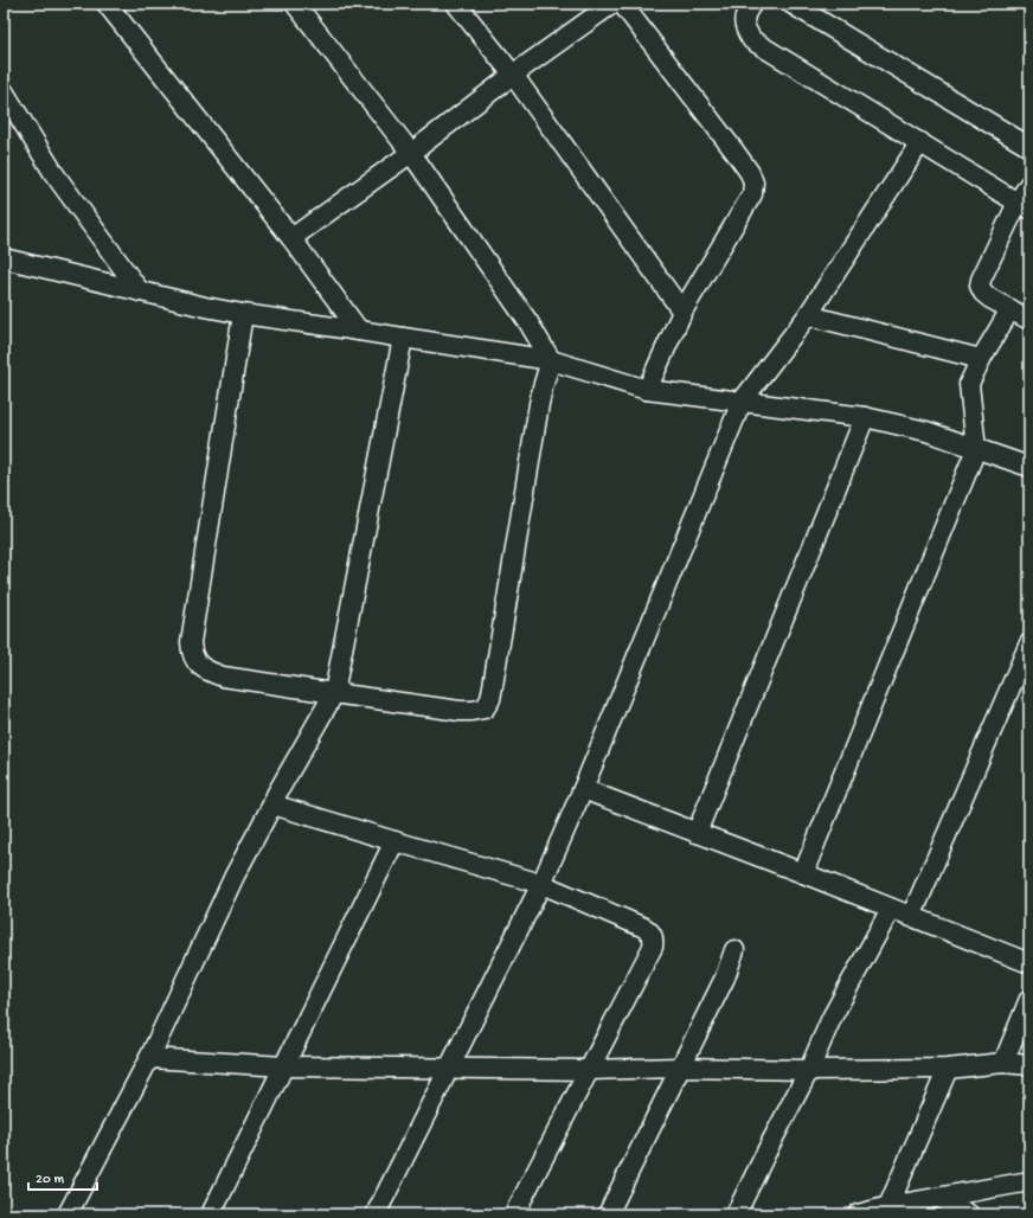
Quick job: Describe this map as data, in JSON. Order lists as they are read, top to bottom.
{
  "scale_bar": "20 m"
}
